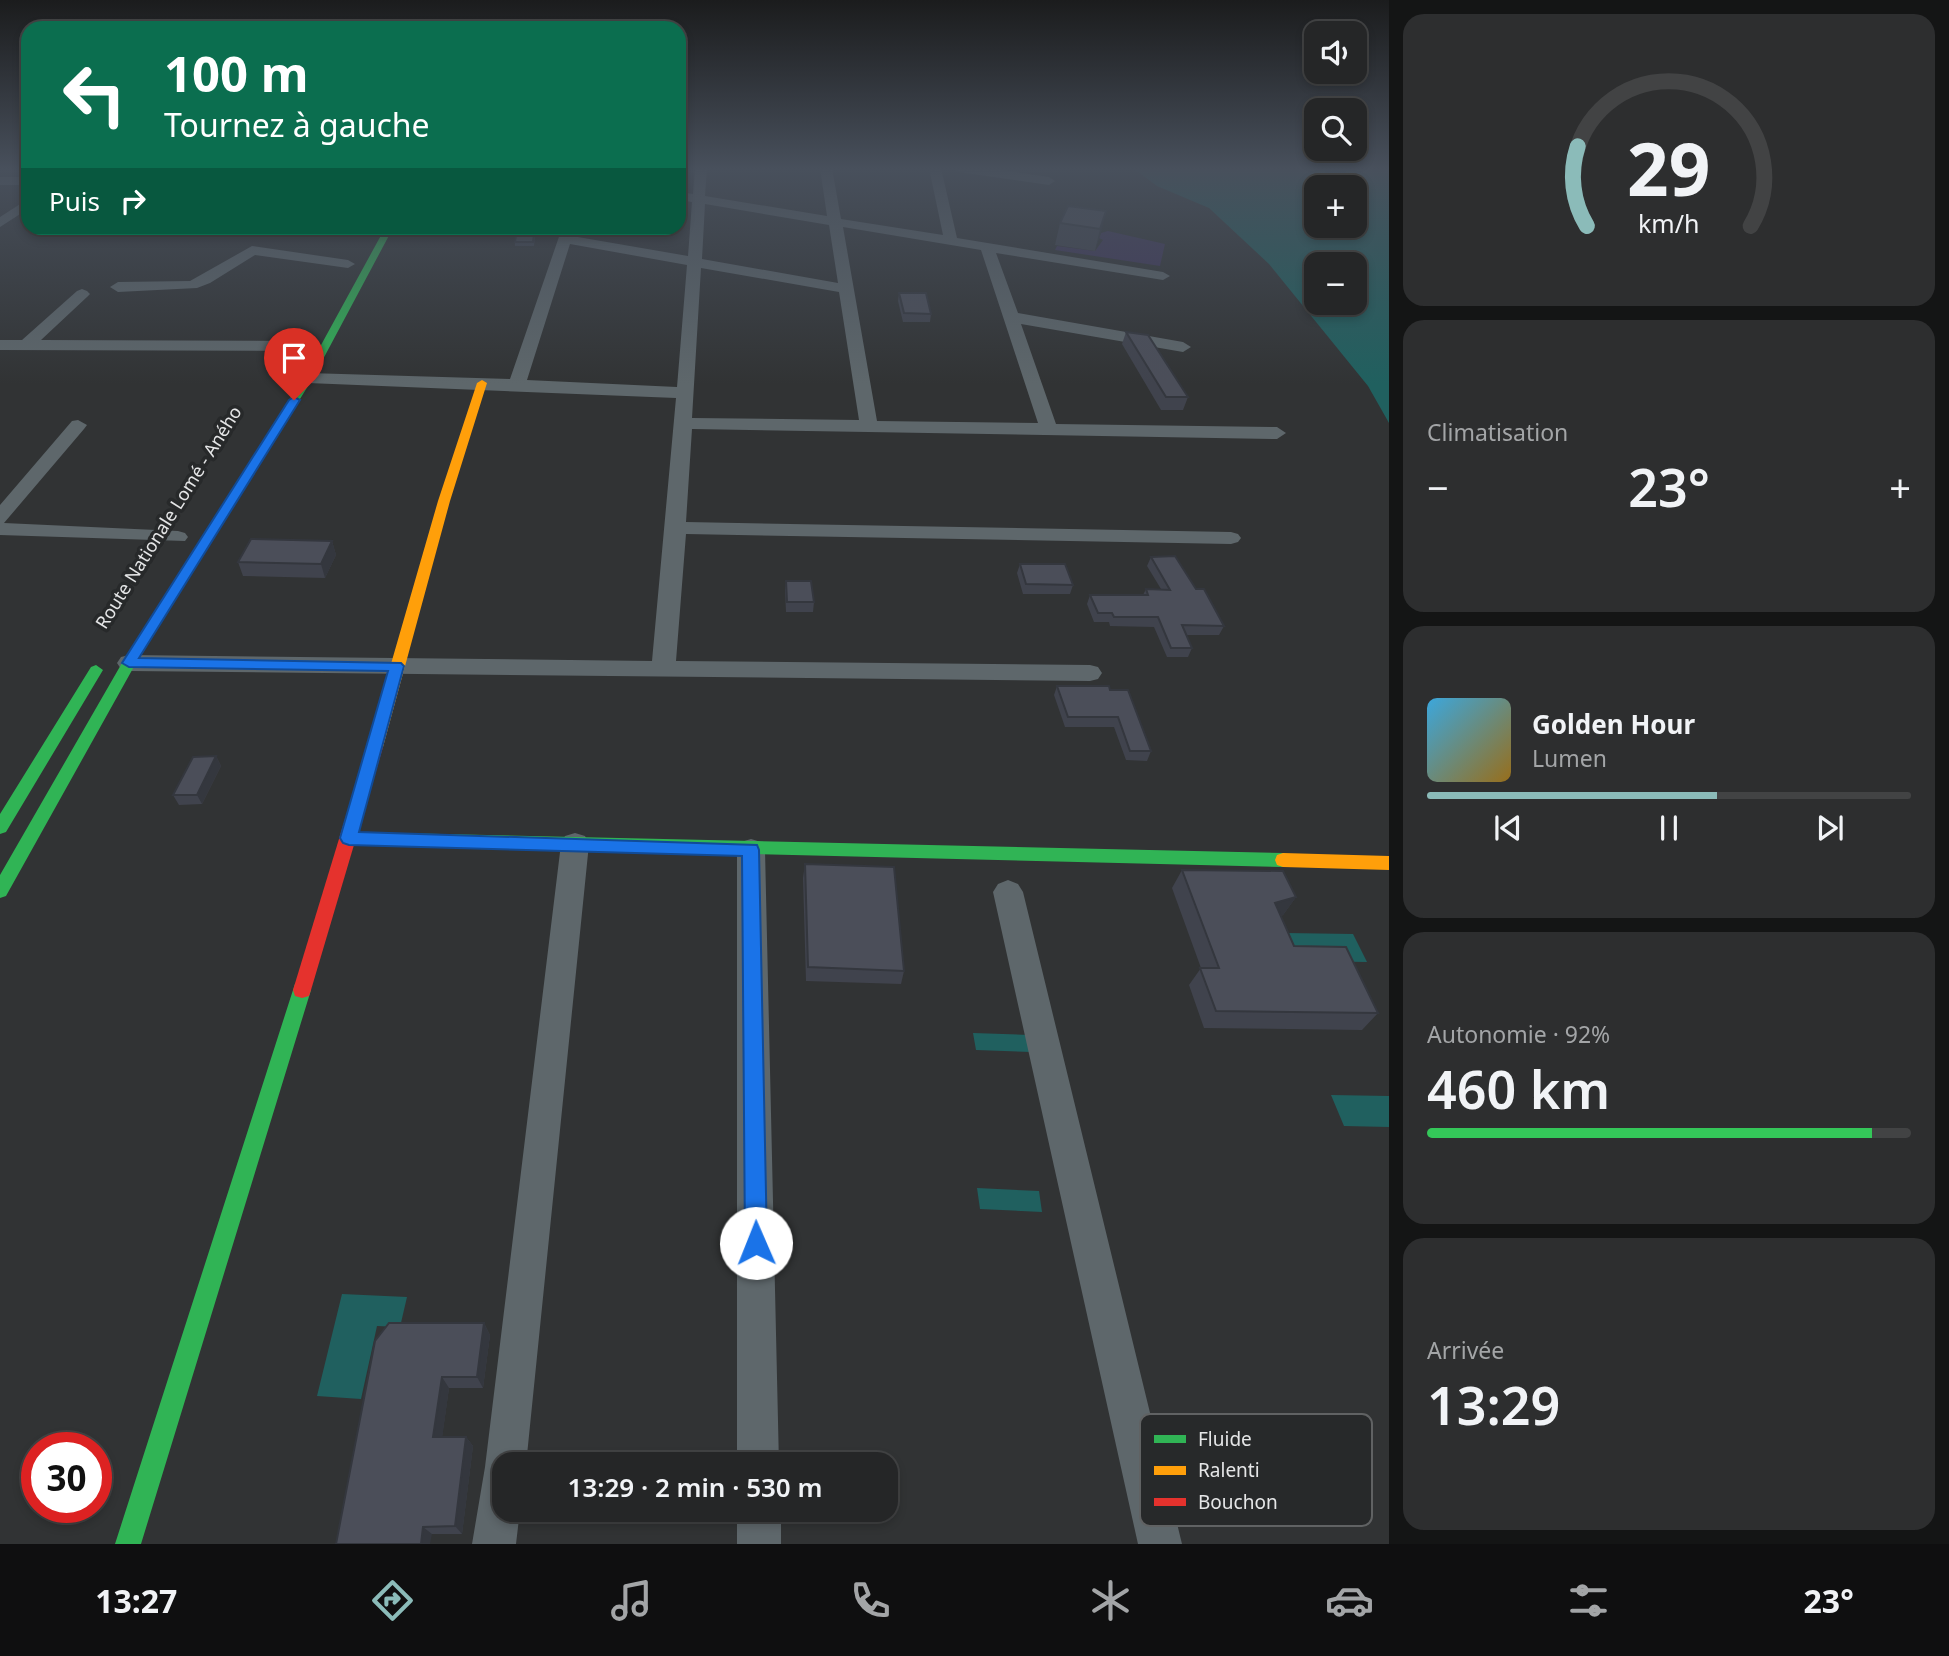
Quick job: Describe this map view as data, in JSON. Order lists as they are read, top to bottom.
{
  "streets": {
    "main road": ["Route Nationale Lomé - Aného"]
  },
  "legend": ["Fluide", "Ralenti", "Bouchon"],
  "page": {
    "map_buttons": ["+", "−"],
    "turn": ["100 m", "Tournez à gauche"],
    "then": "Puis",
    "tile": [
      "Climatisation",
      ["Autonomie · 92%", "460 km"],
      ["Arrivée", "13:29"]
    ],
    "heat": ["−", "23°", "+"],
    "song": ["Golden Hour", "Lumen"],
    "limit": "30",
    "trip": "13:29 · 2 min · 530 m",
    "tabs": ["13:27", "23°"],
    "gauge": ["29", "km/h"]
  }
}
